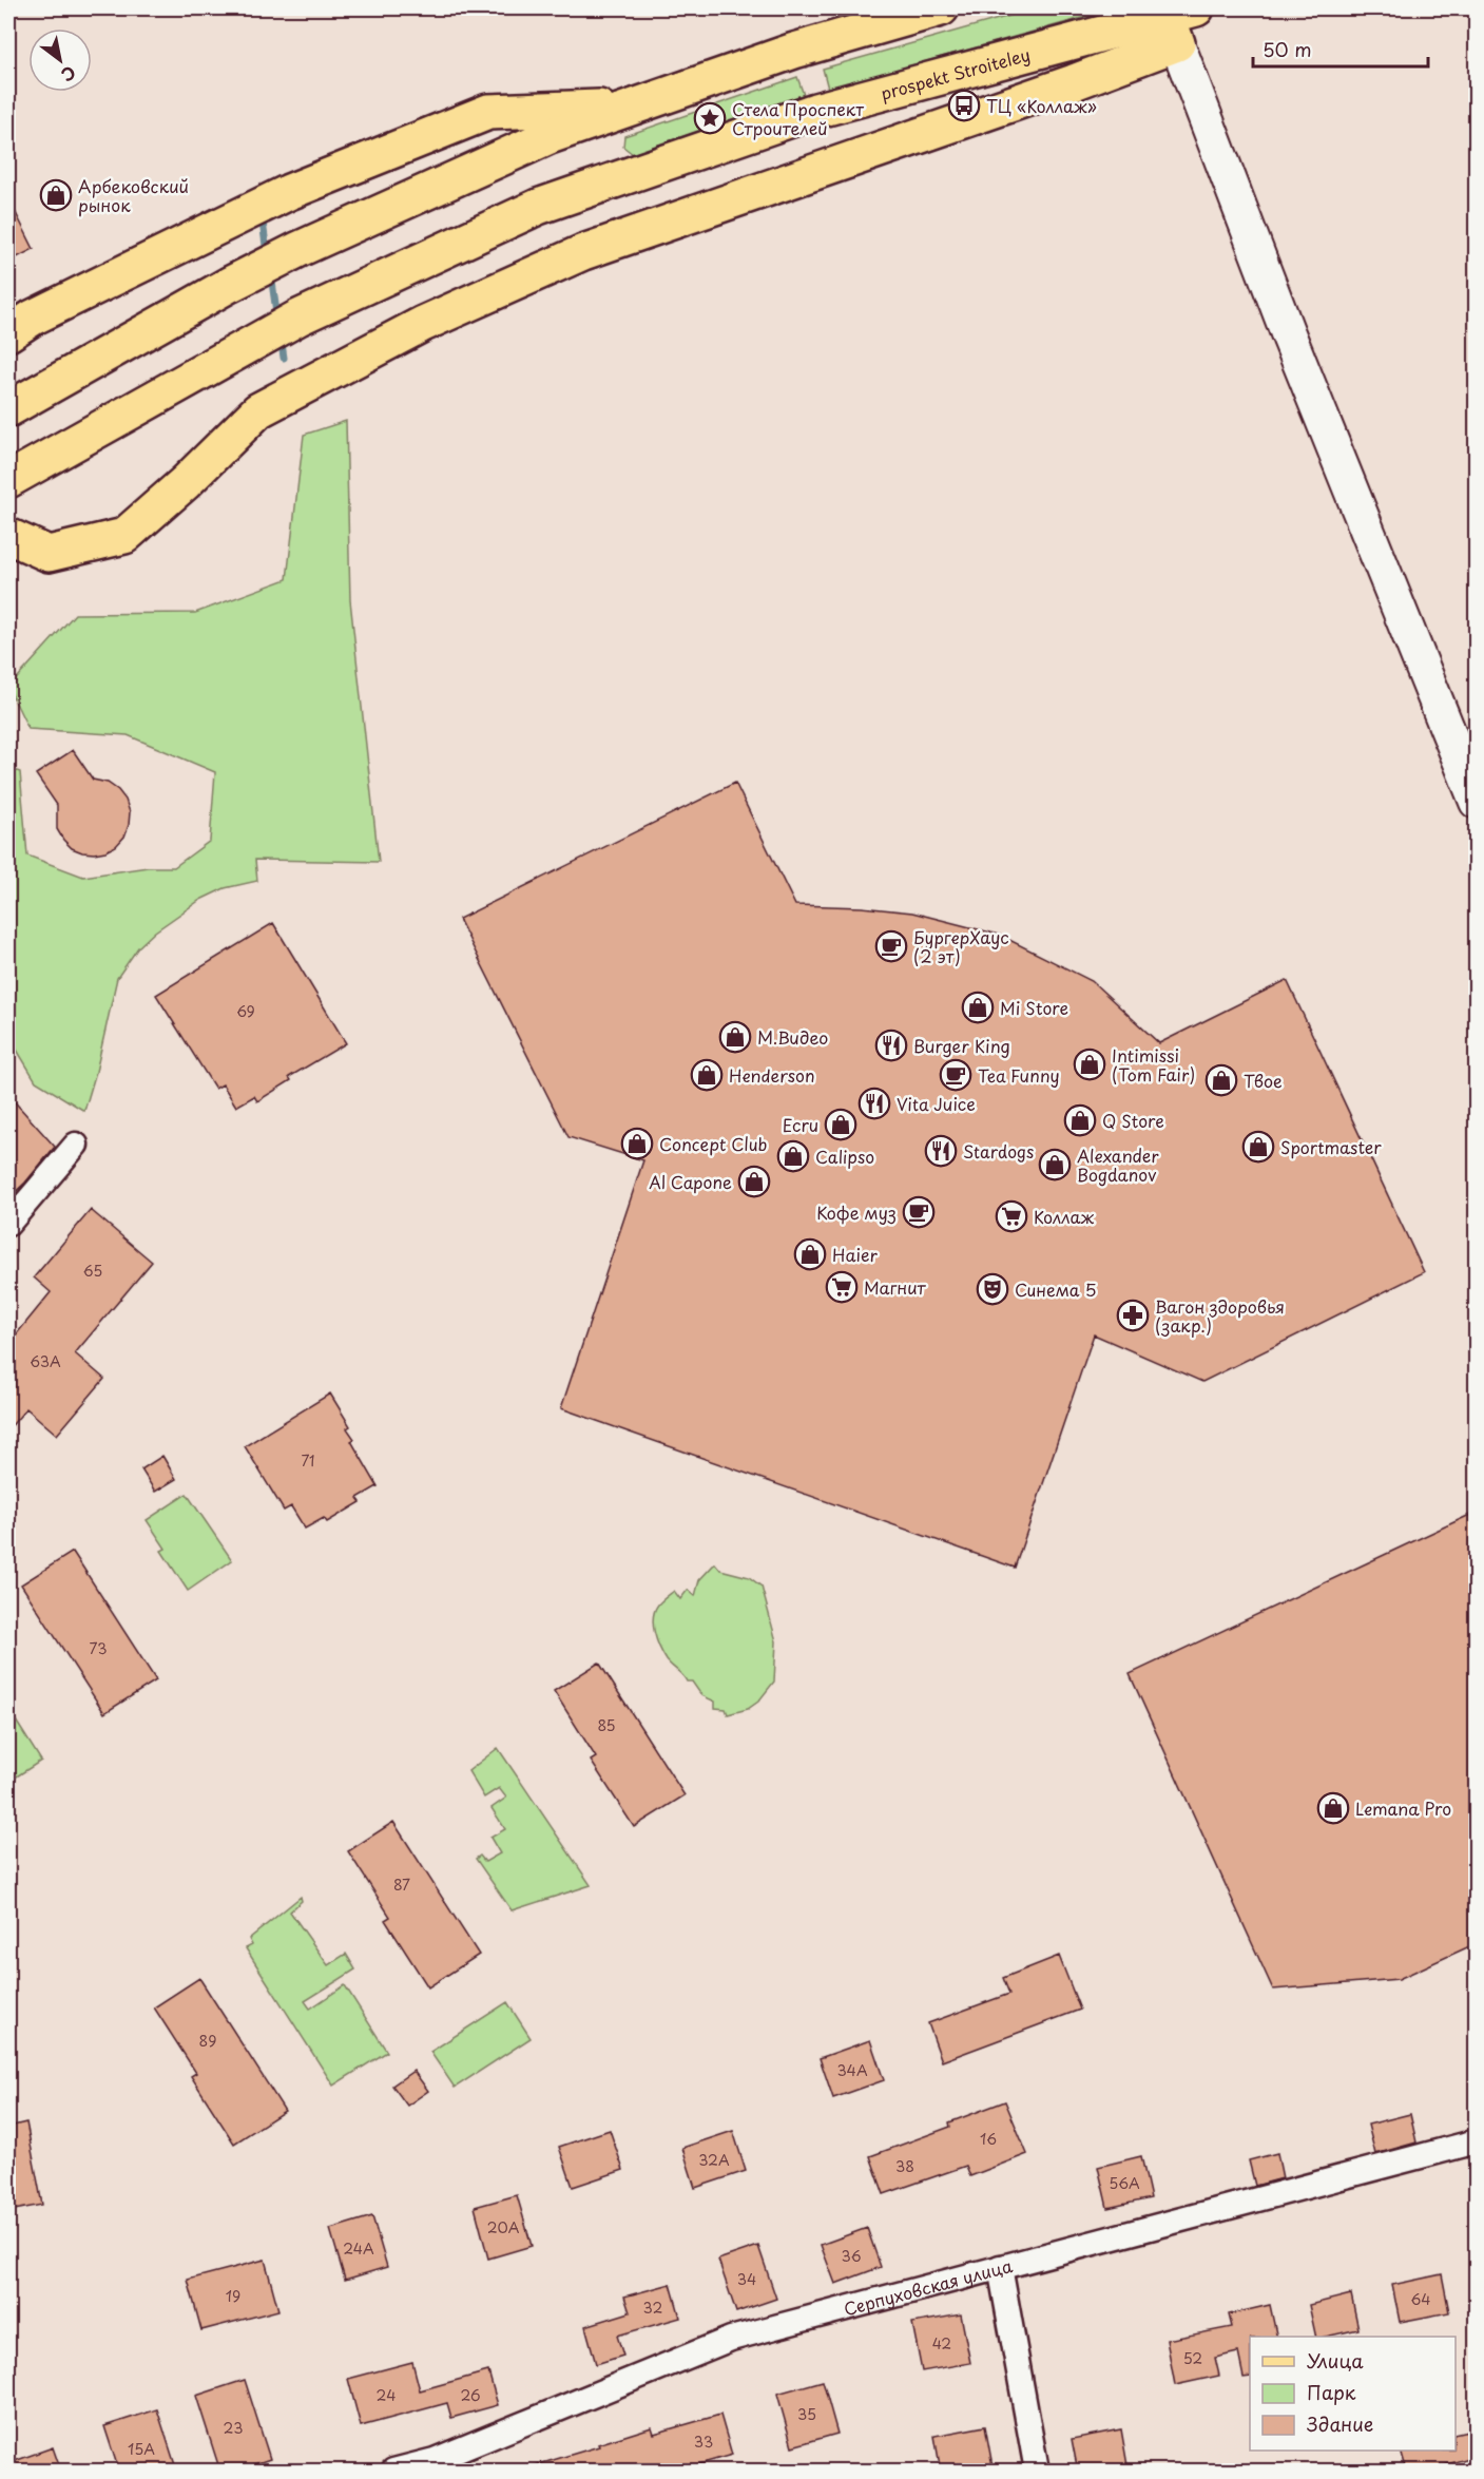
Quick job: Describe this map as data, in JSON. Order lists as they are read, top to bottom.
{
  "streets": {
    "main road": ["prospekt Stroiteley"],
    "street": ["Серпуховская улица"]
  },
  "places": {
    "bus stop": ["ТЦ «Коллаж»"],
    "place": ["Стела Проспект Строителей"],
    "shop": [
      "Арбековский рынок",
      "Mi Store",
      "М.Видео",
      "Intimissi (Tom Fair)",
      "Henderson",
      "Твое",
      "Q Store",
      "Ecru",
      "Concept Club",
      "Sportmaster",
      "Calipso",
      "Alexander Bogdanov",
      "Al Capone",
      "Haier",
      "Lemana Pro"
    ],
    "cafe": ["БургерХаус (2 эт)", "Tea Funny", "Кофе муз"],
    "restaurant": ["Burger King", "Vita Juice", "Stardogs"],
    "supermarket": ["Коллаж", "Магнит"],
    "theatre": ["Синема 5"],
    "pharmacy": ["Вагон здоровья (закр.)"]
  },
  "house_numbers": [
    "69",
    "65",
    "63А",
    "71",
    "73",
    "85",
    "87",
    "89",
    "34А",
    "16",
    "32А",
    "38",
    "56А",
    "20А",
    "24А",
    "36",
    "34",
    "19",
    "64",
    "32",
    "42",
    "52",
    "24",
    "26",
    "35",
    "23",
    "33",
    "15А"
  ],
  "legend": ["Улица", "Парк", "Здание"],
  "scale_bar": "50 m",
  "north": "bottom right"
}
